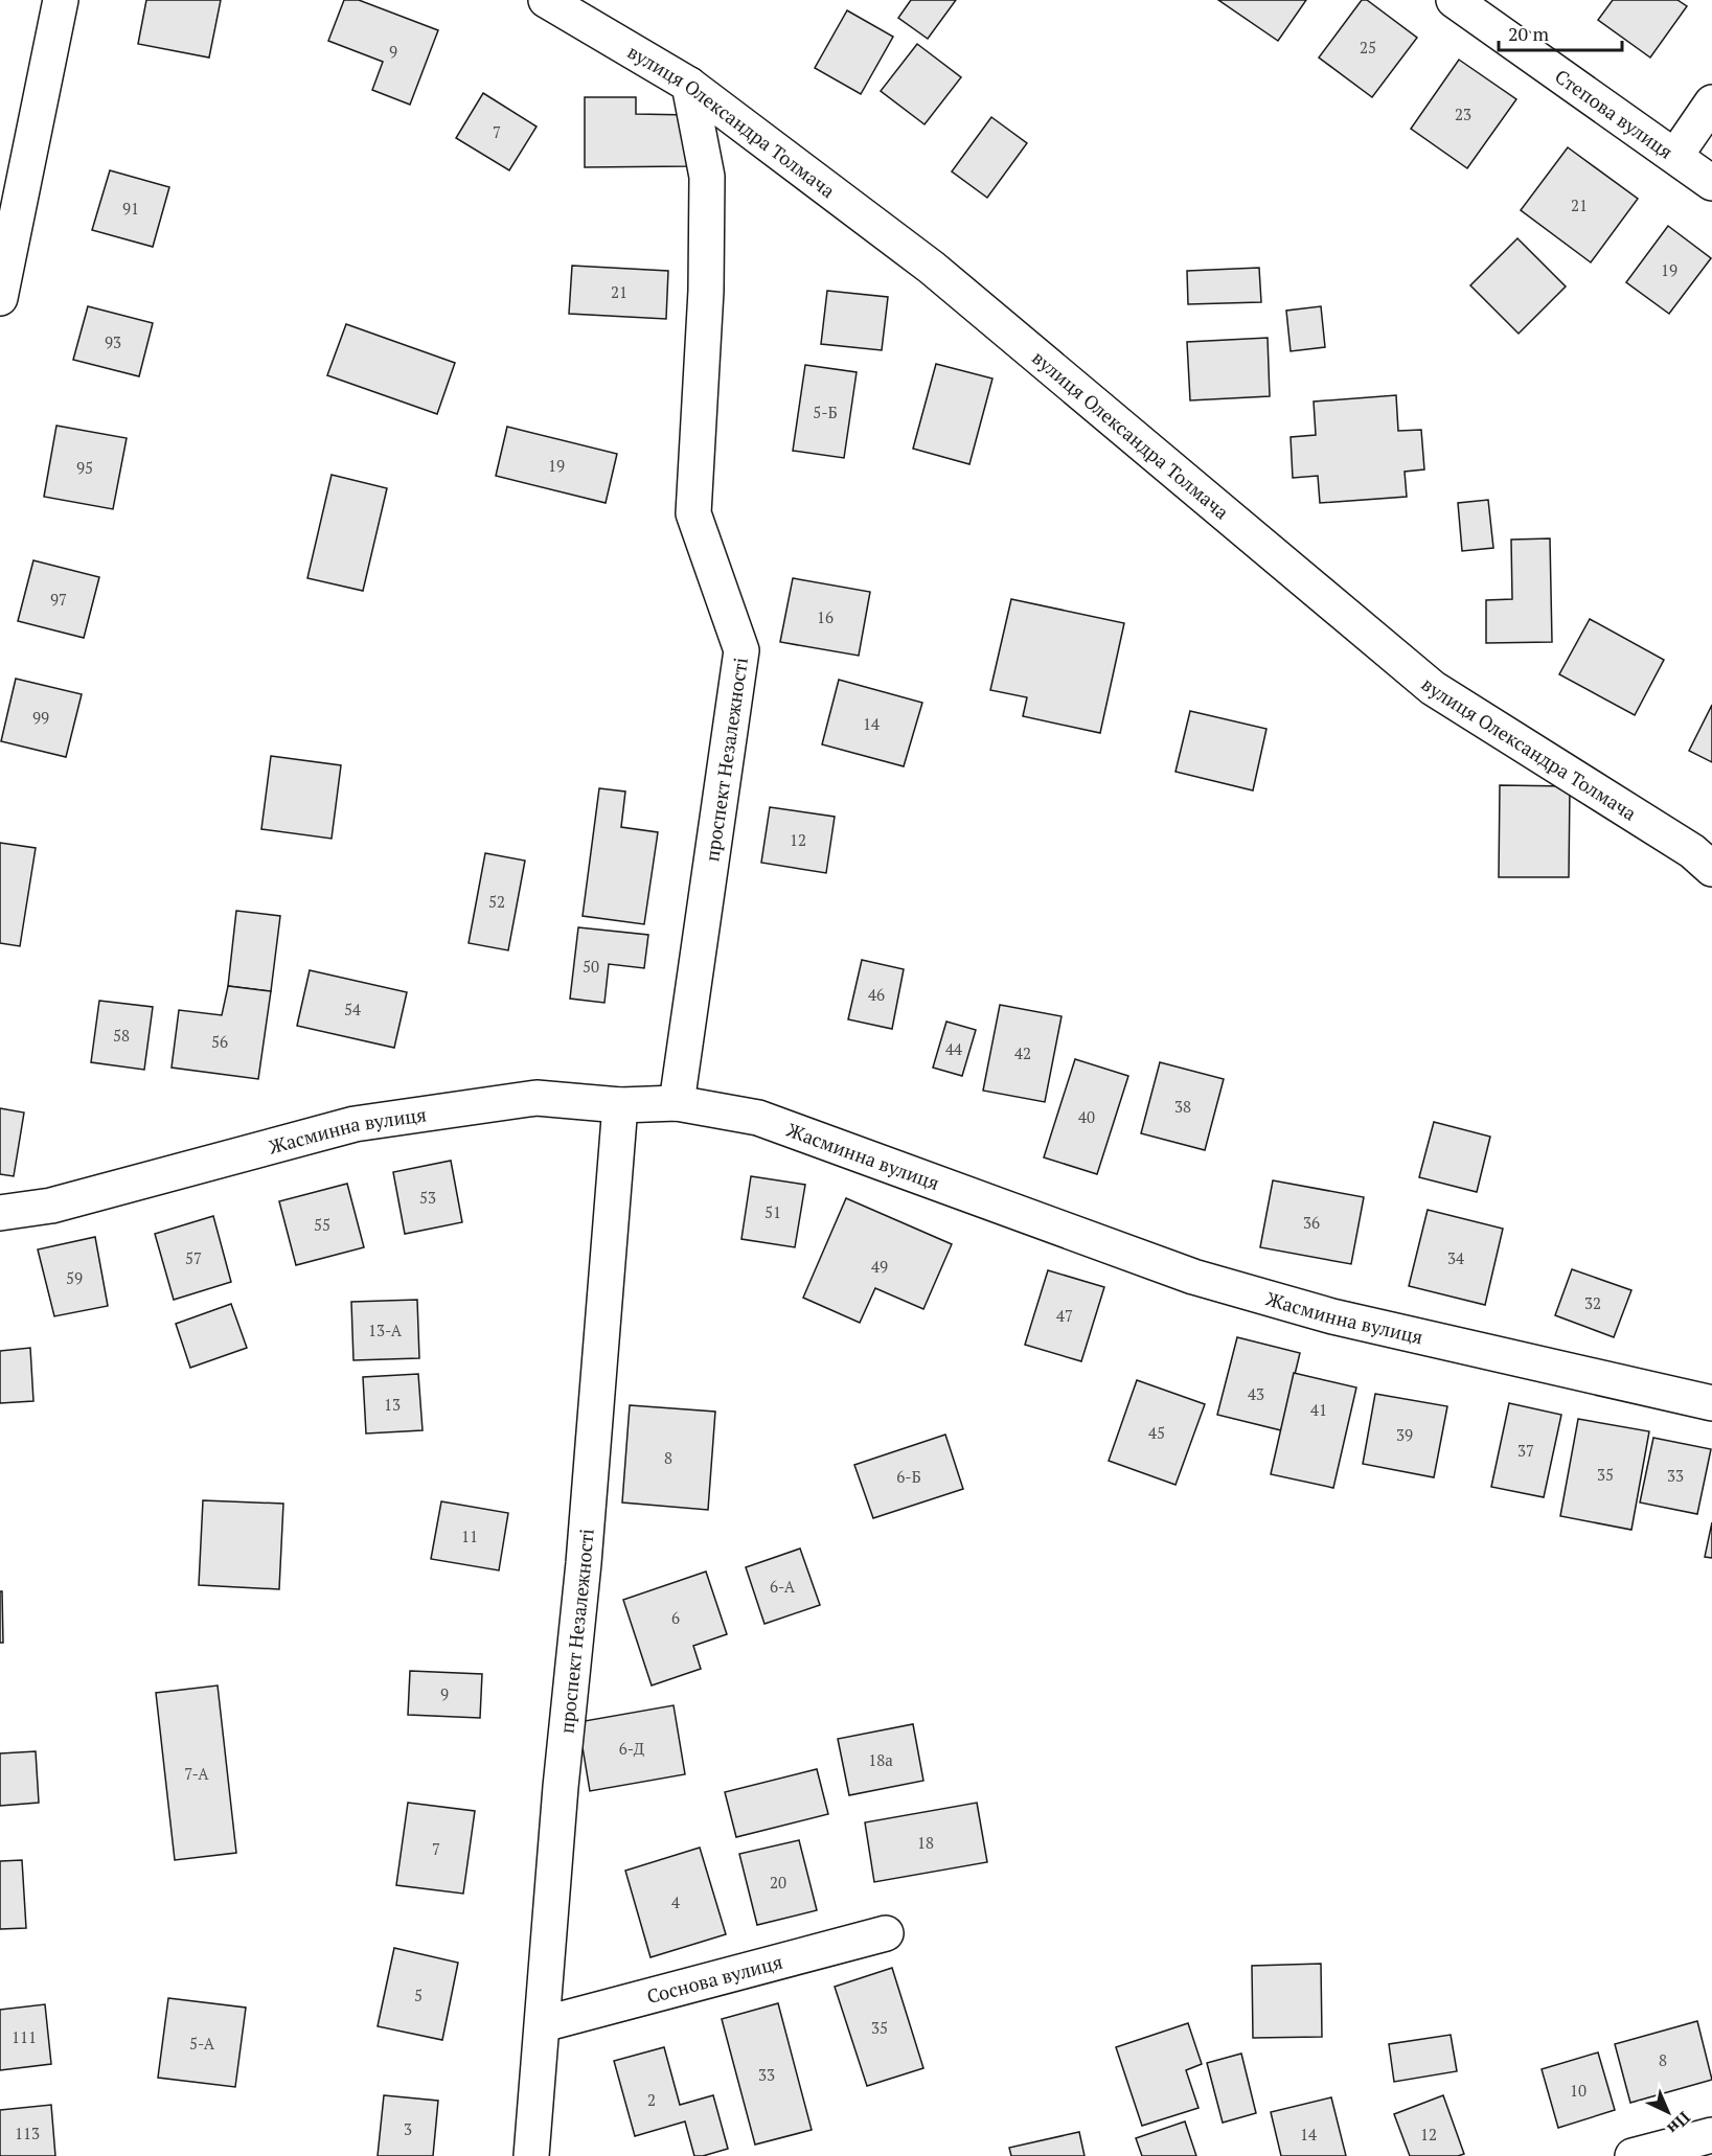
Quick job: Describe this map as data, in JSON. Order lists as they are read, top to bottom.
{
  "streets": {
    "street": [
      "Степова вулиця",
      "вулиця Олександра Толмача",
      "проспект Незалежності",
      "Жасминна вулиця",
      "Соснова вулиця"
    ]
  },
  "crossings": [
    ["вулиця Олександра Толмача", "проспект Незалежності"],
    ["проспект Незалежності", "Жасминна вулиця"],
    ["проспект Незалежності", "Соснова вулиця"]
  ],
  "house_numbers": [
    "25",
    "9",
    "23",
    "7",
    "21",
    "91",
    "19",
    "21",
    "93",
    "5-Б",
    "19",
    "95",
    "97",
    "16",
    "99",
    "14",
    "12",
    "52",
    "50",
    "46",
    "54",
    "58",
    "56",
    "44",
    "42",
    "38",
    "40",
    "53",
    "51",
    "36",
    "55",
    "57",
    "34",
    "49",
    "59",
    "32",
    "47",
    "13-А",
    "43",
    "13",
    "41",
    "45",
    "39",
    "37",
    "8",
    "35",
    "33",
    "6-Б",
    "11",
    "6-А",
    "6",
    "9",
    "6-Д",
    "18а",
    "7-А",
    "18",
    "7",
    "20",
    "4",
    "5",
    "35",
    "111",
    "5-А",
    "8",
    "33",
    "10",
    "2",
    "3",
    "113",
    "14",
    "12"
  ],
  "scale_bar": "20 m",
  "north": "bottom right"
}
